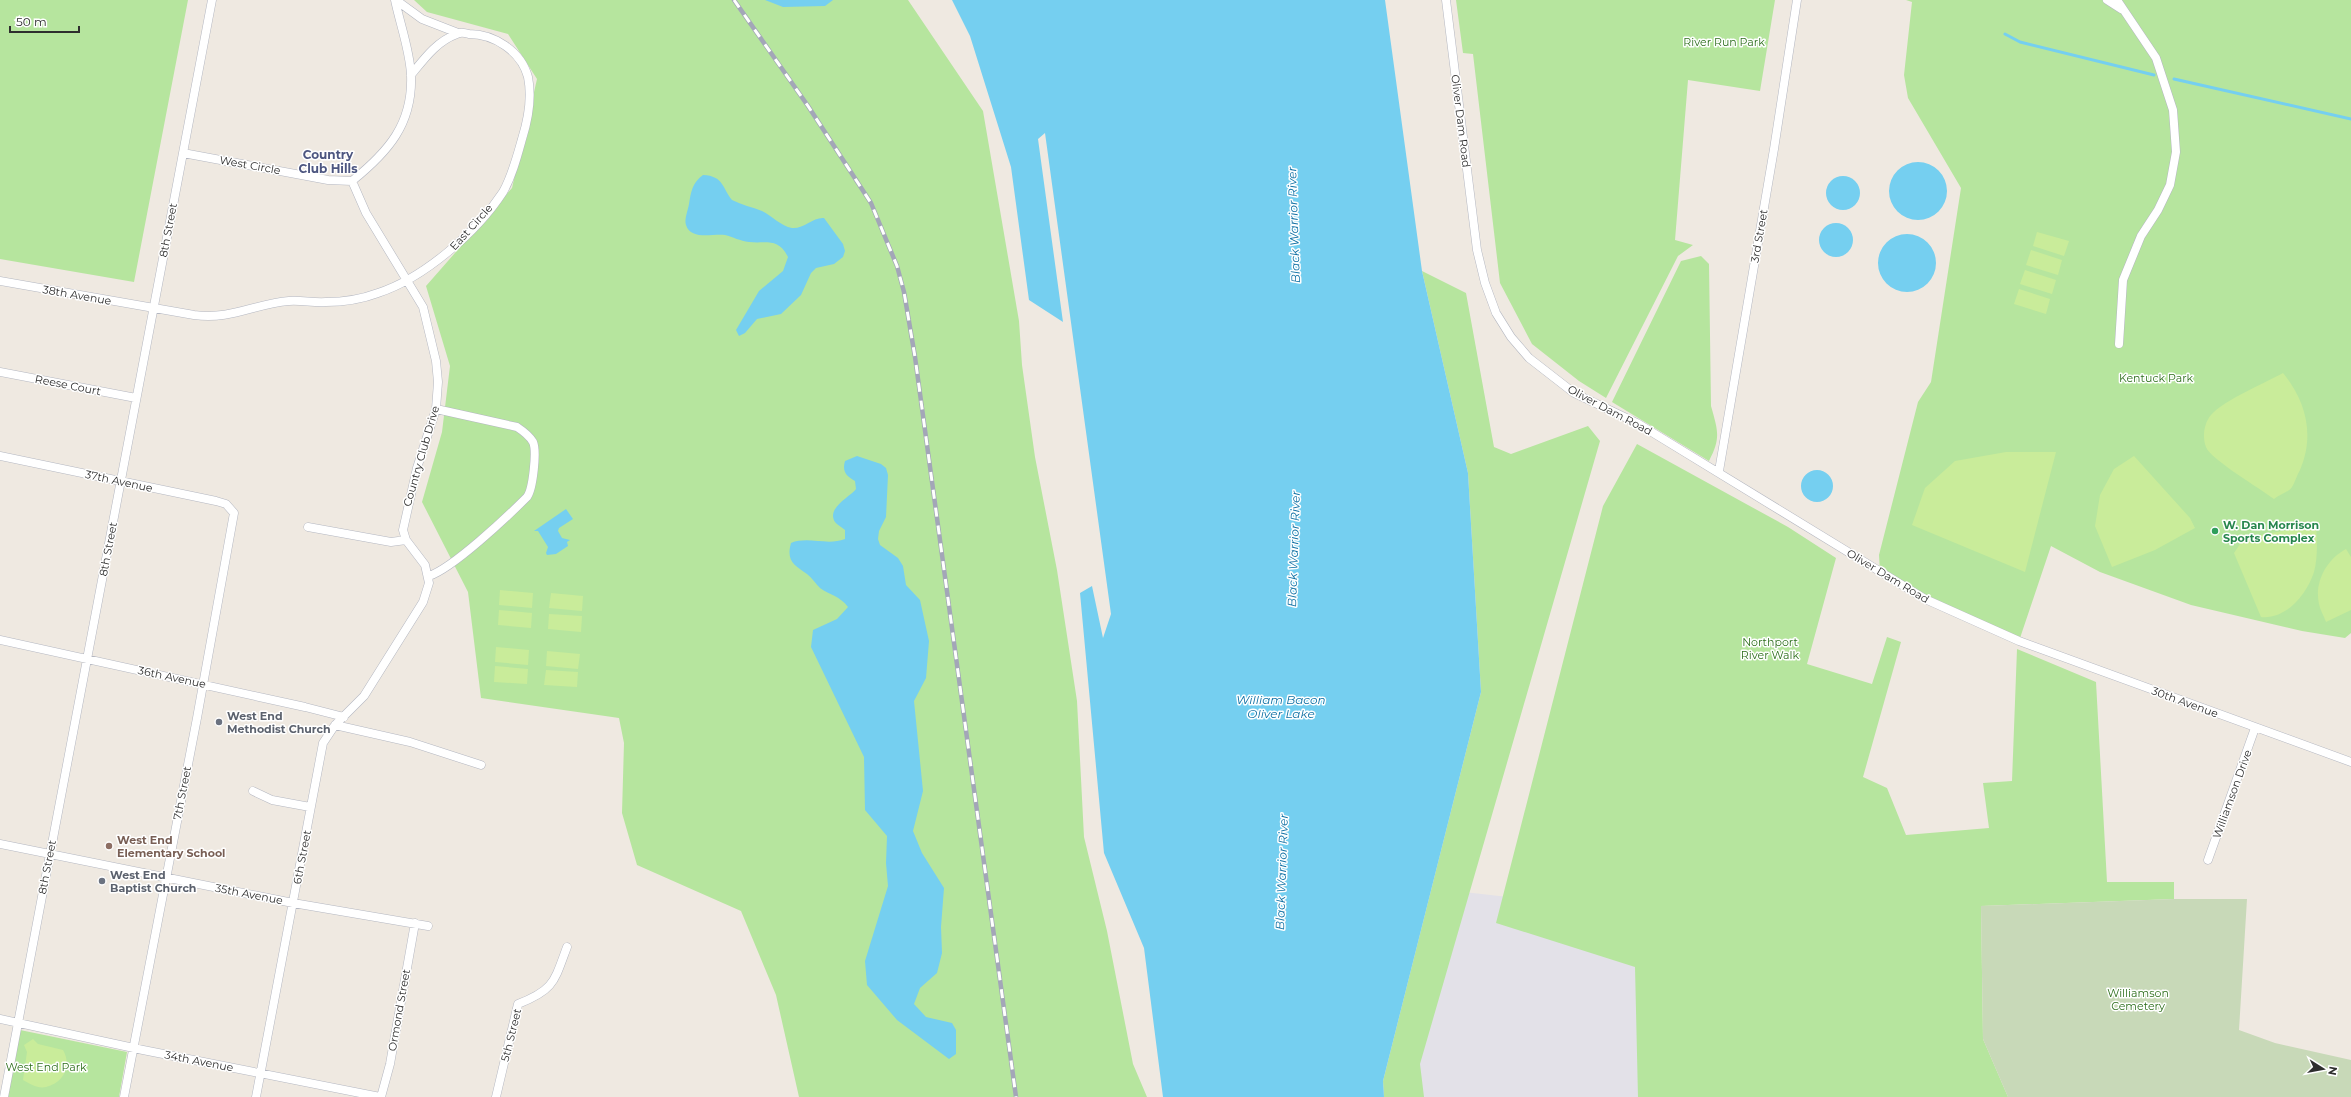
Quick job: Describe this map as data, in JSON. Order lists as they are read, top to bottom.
{
  "streets": {
    "street": [
      "Oliver Dam Road",
      "West Circle",
      "East Circle",
      "8th Street",
      "3rd Street",
      "38th Avenue",
      "Reese Court",
      "Country Club Drive",
      "37th Avenue",
      "36th Avenue",
      "30th Avenue",
      "7th Street",
      "Williamson Drive",
      "6th Street",
      "35th Avenue",
      "Ormond Street",
      "5th Street",
      "34th Avenue"
    ]
  },
  "crossings": [
    ["Oliver Dam Road", "3rd Street"],
    ["Oliver Dam Road", "30th Avenue"],
    ["West Circle", "8th Street"],
    ["West Circle", "Country Club Drive"],
    ["East Circle", "8th Street"],
    ["East Circle", "38th Avenue"],
    ["East Circle", "Country Club Drive"],
    ["8th Street", "38th Avenue"],
    ["8th Street", "Reese Court"],
    ["8th Street", "37th Avenue"],
    ["8th Street", "36th Avenue"],
    ["8th Street", "35th Avenue"],
    ["8th Street", "34th Avenue"],
    ["37th Avenue", "7th Street"],
    ["36th Avenue", "7th Street"],
    ["36th Avenue", "6th Street"],
    ["30th Avenue", "Williamson Drive"],
    ["7th Street", "35th Avenue"],
    ["7th Street", "34th Avenue"],
    ["6th Street", "35th Avenue"],
    ["6th Street", "34th Avenue"],
    ["35th Avenue", "Ormond Street"],
    ["Ormond Street", "34th Avenue"]
  ],
  "districts": ["Country Club Hills"],
  "water": ["Black Warrior River", "William Bacon Oliver Lake"],
  "parks": [
    "River Run Park",
    "Kentuck Park",
    "Northport River Walk",
    "Williamson Cemetery",
    "West End Park"
  ],
  "places": [
    "W. Dan Morrison Sports Complex",
    "West End Methodist Church",
    "West End Elementary School",
    "West End Baptist Church"
  ],
  "scale_bar": "50 m",
  "north": "right"
}
